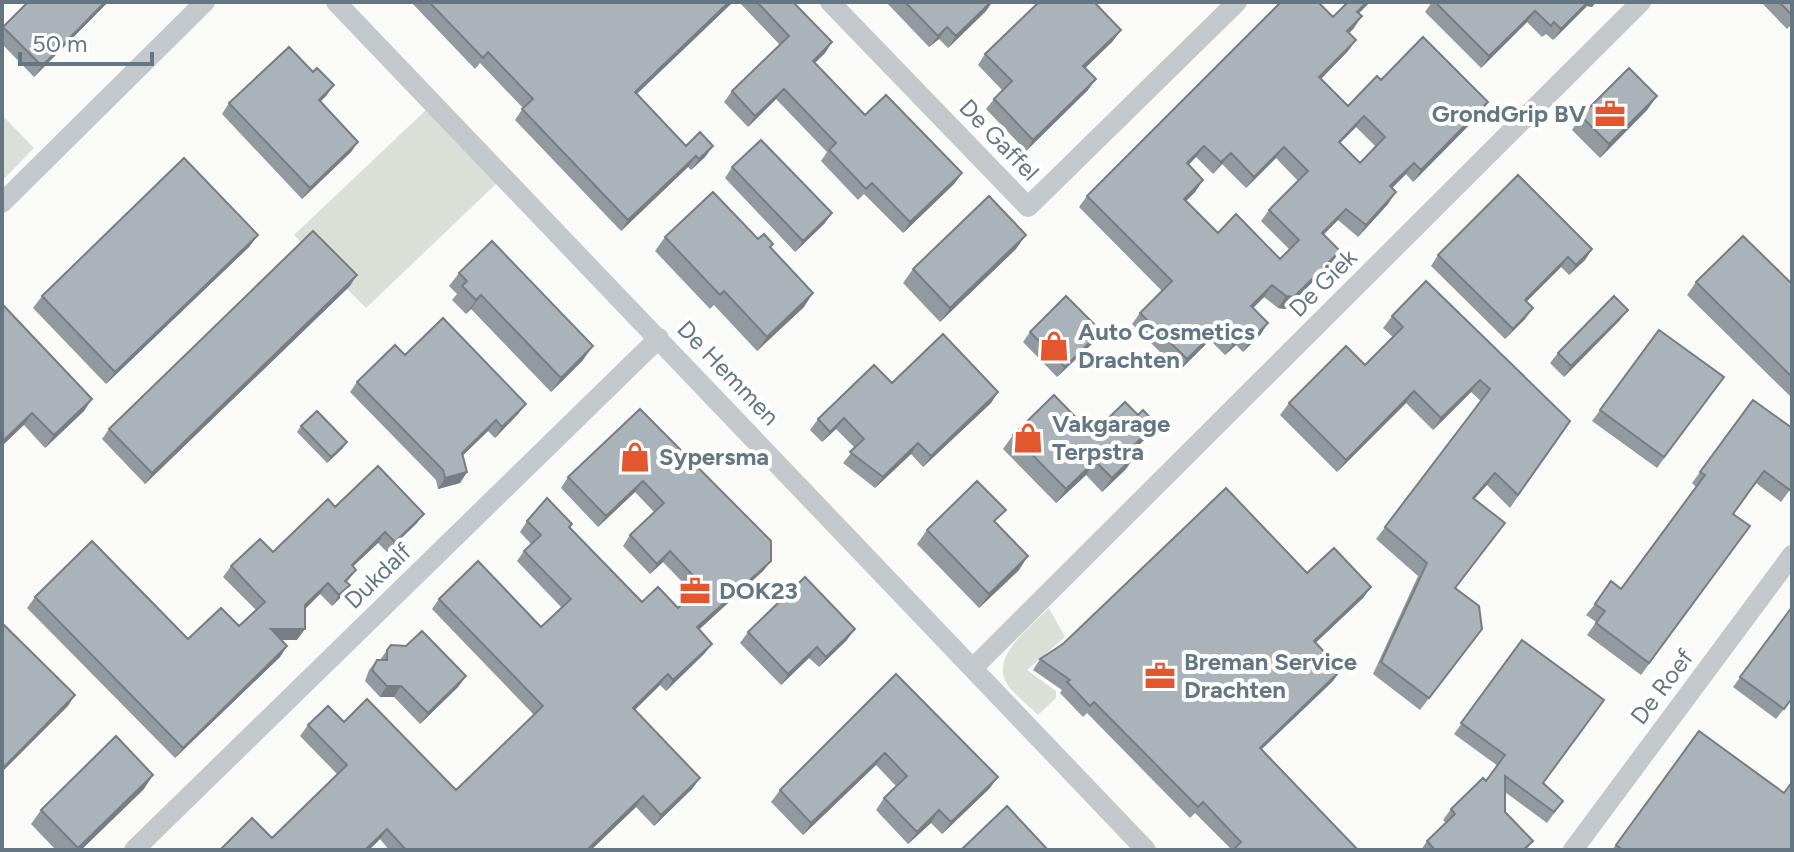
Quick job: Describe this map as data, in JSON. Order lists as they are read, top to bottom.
{
  "streets": {
    "street": [
      "De Gaffel",
      "De Giek",
      "De Hemmen",
      "Dukdalf",
      "De Roef"
    ]
  },
  "crossings": [
    ["De Giek", "De Hemmen"],
    ["De Hemmen", "Dukdalf"]
  ],
  "places": {
    "office": ["GrondGrip BV", "DOK23", "Breman Service Drachten"],
    "shop": ["Auto Cosmetics Drachten", "Vakgarage Terpstra", "Sypersma"]
  },
  "scale_bar": "50 m"
}
